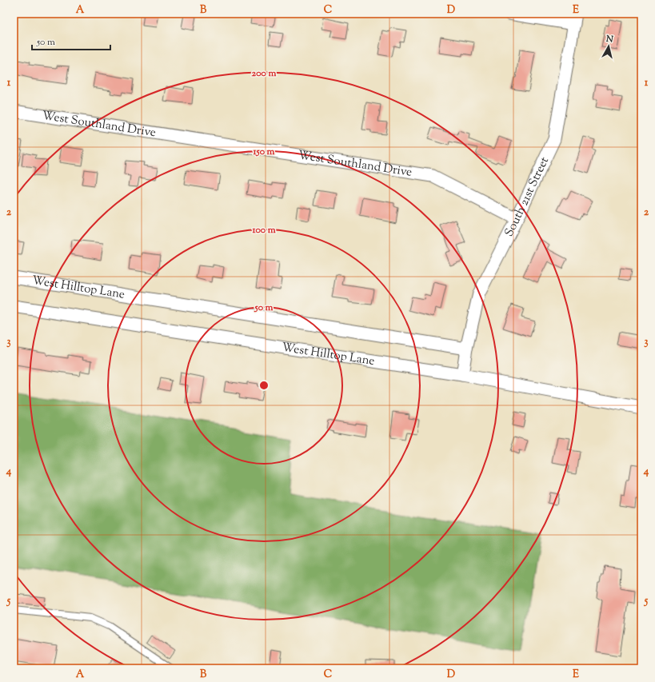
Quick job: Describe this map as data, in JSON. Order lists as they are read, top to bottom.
{
  "streets": {
    "street": ["West Southland Drive", "South 21st Street", "West Hilltop Lane"]
  },
  "crossings": [
    ["West Southland Drive", "South 21st Street"],
    ["South 21st Street", "West Hilltop Lane"]
  ],
  "scale_bar": "50 m",
  "north": "top",
  "grid": {
    "columns": [
      "A",
      "B",
      "C",
      "D",
      "E"
    ],
    "rows": [
      "1",
      "2",
      "3",
      "4",
      "5"
    ]
  },
  "rings": [
    "200 m",
    "150 m",
    "100 m",
    "50 m"
  ]
}
